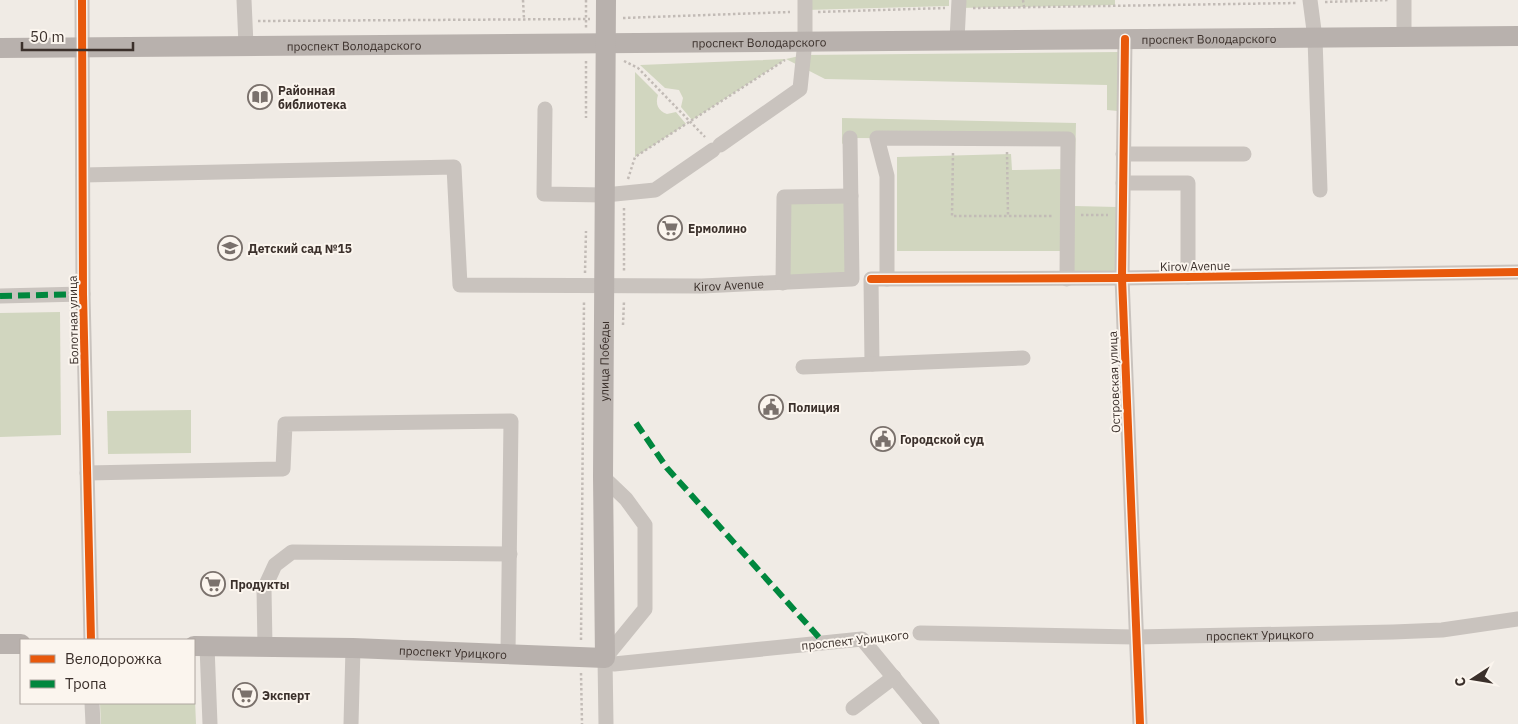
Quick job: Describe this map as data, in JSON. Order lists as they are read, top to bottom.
{
  "streets": {
    "main road": ["проспект Володарского", "улица Победы", "проспект Урицкого"],
    "street": ["Kirov Avenue", "Болотная улица", "Островская улица"]
  },
  "crossings": [
    ["проспект Володарского", "Болотная улица"],
    ["проспект Володарского", "улица Победы"],
    ["проспект Володарского", "Островская улица"],
    ["Kirov Avenue", "Болотная улица"],
    ["Kirov Avenue", "улица Победы"],
    ["Kirov Avenue", "Островская улица"],
    ["улица Победы", "проспект Урицкого"],
    ["Островская улица", "проспект Урицкого"]
  ],
  "places": {
    "library": ["Районная библиотека"],
    "supermarket": ["Ермолино", "Продукты", "Эксперт"],
    "school or university": ["Детский сад №15"],
    "public building": ["Полиция", "Городской суд"]
  },
  "legend": ["Велодорожка", "Тропа"],
  "scale_bar": "50 m",
  "north": "left"
}
